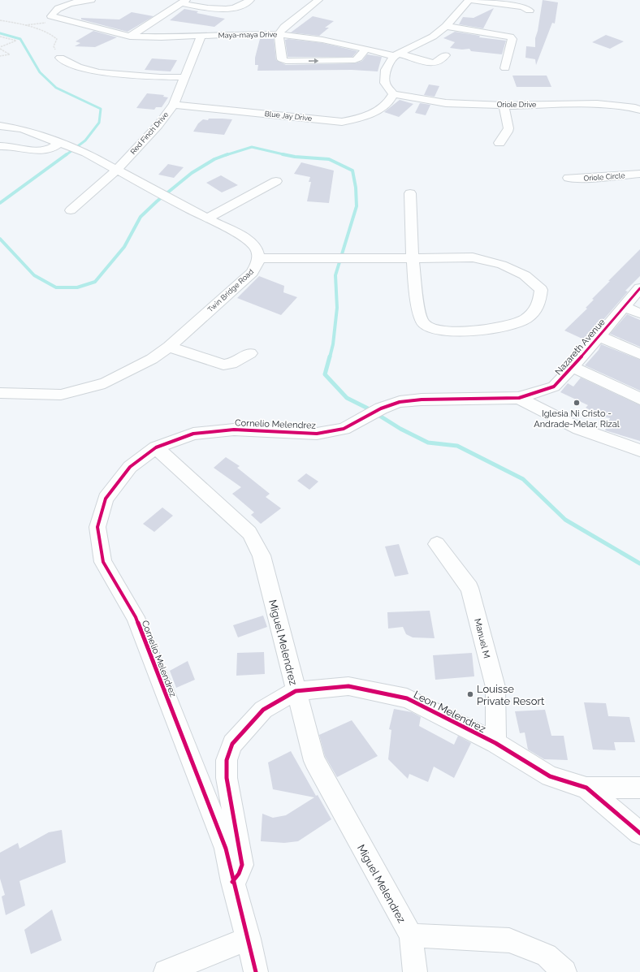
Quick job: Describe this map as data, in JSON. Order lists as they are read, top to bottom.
{
  "streets": {
    "street": [
      "Maya-maya Drive",
      "Oriole Drive",
      "Blue Jay Drive",
      "Red Finch Drive",
      "Oriole Circle",
      "Twin Bridge Road",
      "Nazareth Avenue",
      "Cornelio Melendrez",
      "Manuel M",
      "Miguel Melendrez",
      "Leon Melendrez"
    ]
  },
  "crossings": [
    ["Maya-maya Drive", "Red Finch Drive"],
    ["Oriole Drive", "Blue Jay Drive"],
    ["Blue Jay Drive", "Red Finch Drive"],
    ["Red Finch Drive", "Twin Bridge Road"],
    ["Nazareth Avenue", "Cornelio Melendrez"],
    ["Cornelio Melendrez", "Miguel Melendrez"],
    ["Cornelio Melendrez", "Leon Melendrez"],
    ["Manuel M", "Leon Melendrez"],
    ["Miguel Melendrez", "Leon Melendrez"]
  ],
  "places": ["Iglesia Ni Cristo - Andrade-Melar, Rizal", "Louisse Private Resort"]
}
